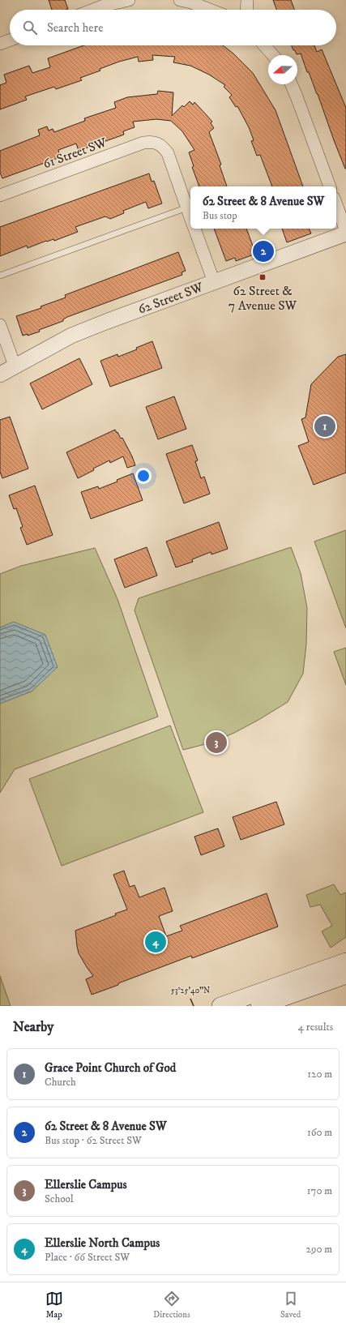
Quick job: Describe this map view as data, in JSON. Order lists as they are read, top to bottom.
{
  "streets": {
    "street": ["61 Street SW", "62 Street SW"]
  },
  "places": {
    "transit": ["62 Street & 7 Avenue SW"]
  },
  "north": "left",
  "page": {
    "search": "Search here",
    "popup": ["62 Street & 8 Avenue SW", "Bus stop"],
    "pins": [
      "2",
      "1",
      "3",
      "4"
    ],
    "heading": ["Nearby", "4 results"],
    "list": [
      {
        "mark": "1",
        "name": "Grace Point Church of God",
        "note": "Church",
        "value": "120 m"
      },
      {
        "mark": "2",
        "name": "62 Street & 8 Avenue SW",
        "note": "Bus stop · 62 Street SW",
        "value": "160 m"
      },
      {
        "mark": "3",
        "name": "Ellerslie Campus",
        "note": "School",
        "value": "170 m"
      },
      {
        "mark": "4",
        "name": "Ellerslie North Campus",
        "note": "Place · 66 Street SW",
        "value": "290 m"
      }
    ],
    "nav": ["Map", "Directions", "Saved"]
  },
  "coordinates": ["53°25'40\"N"]
}
